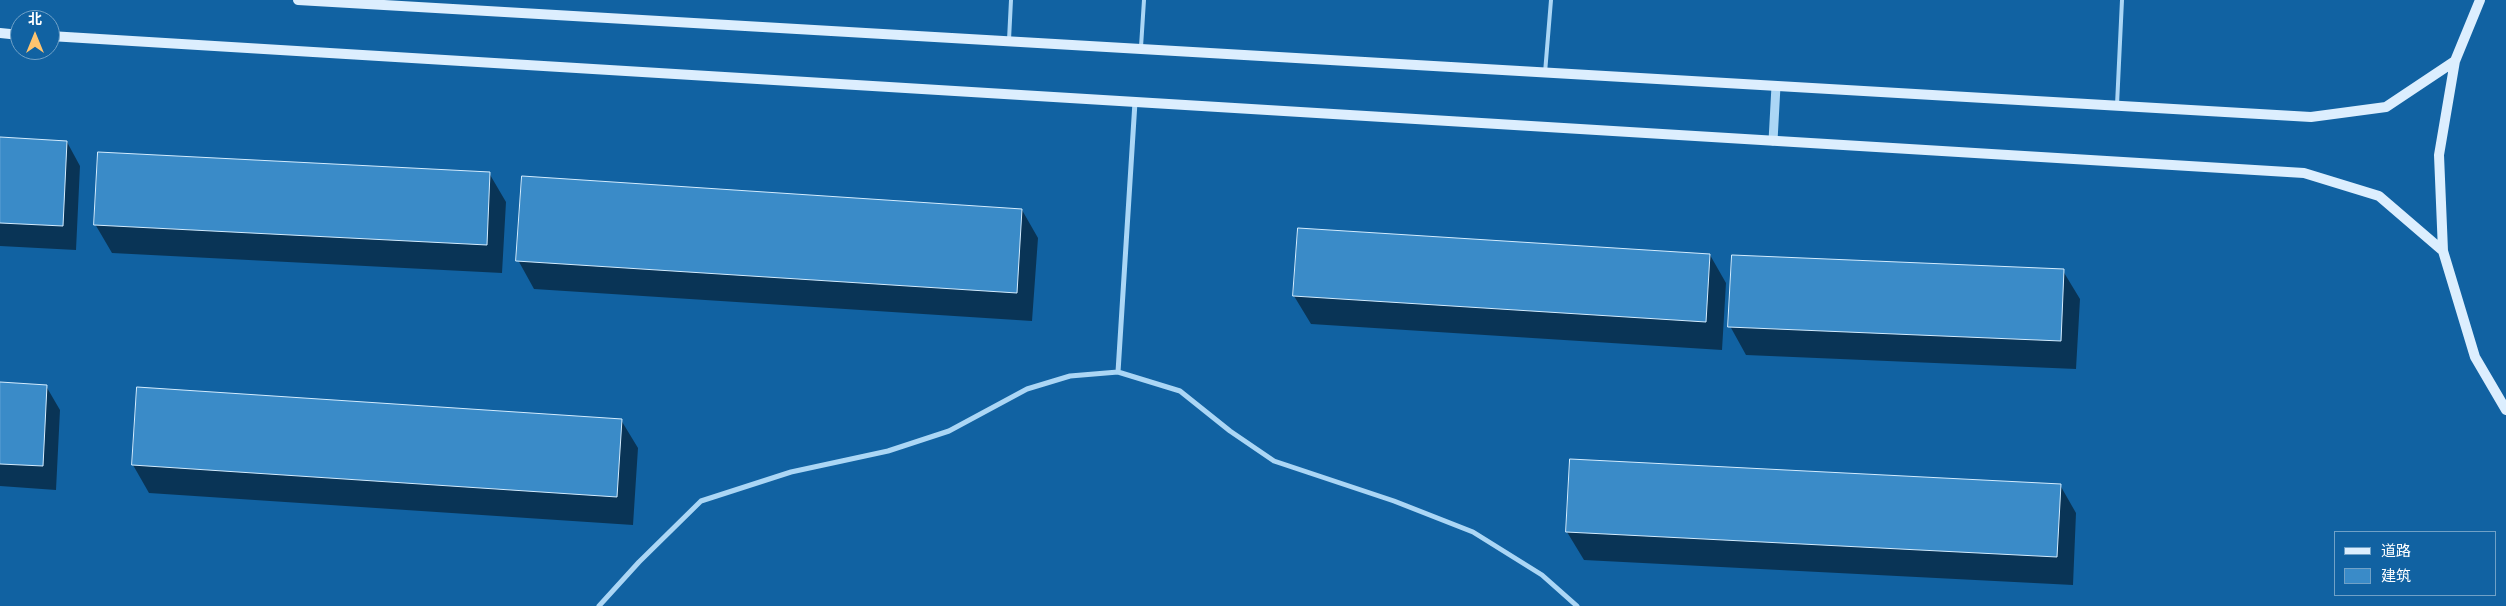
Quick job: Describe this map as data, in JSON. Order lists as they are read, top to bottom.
{
  "legend": ["道路", "建筑"],
  "north": "top"
}
